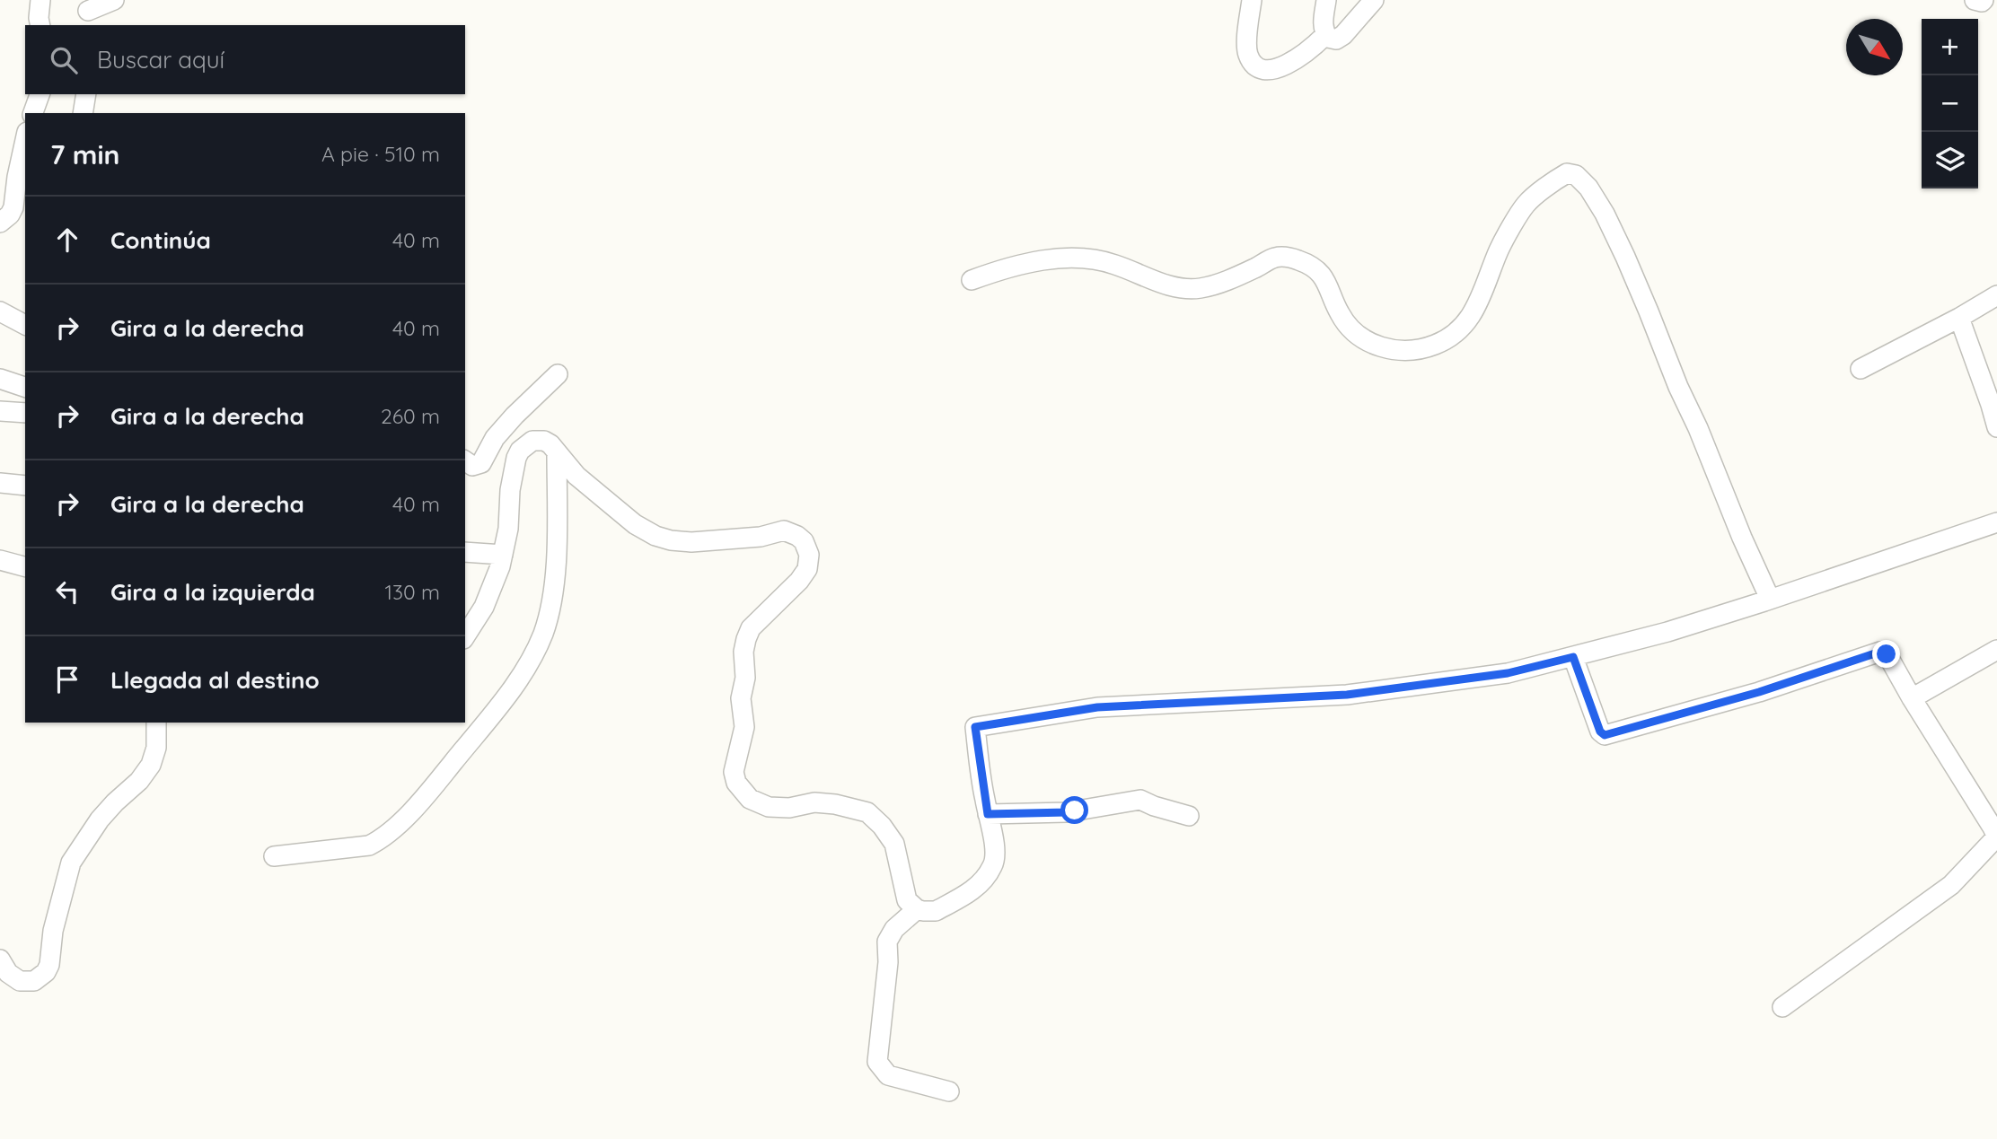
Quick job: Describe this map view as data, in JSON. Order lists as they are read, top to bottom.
{
  "north": "bottom right",
  "page": {
    "map_buttons": ["+", "−"],
    "search": "Buscar aquí",
    "heading": ["7 min", "A pie · 510 m"],
    "list": [
      ["Continúa", "40 m"],
      ["Gira a la derecha", "40 m"],
      ["Gira a la derecha", "260 m"],
      ["Gira a la derecha", "40 m"],
      ["Gira a la izquierda", "130 m"],
      "Llegada al destino"
    ]
  }
}
